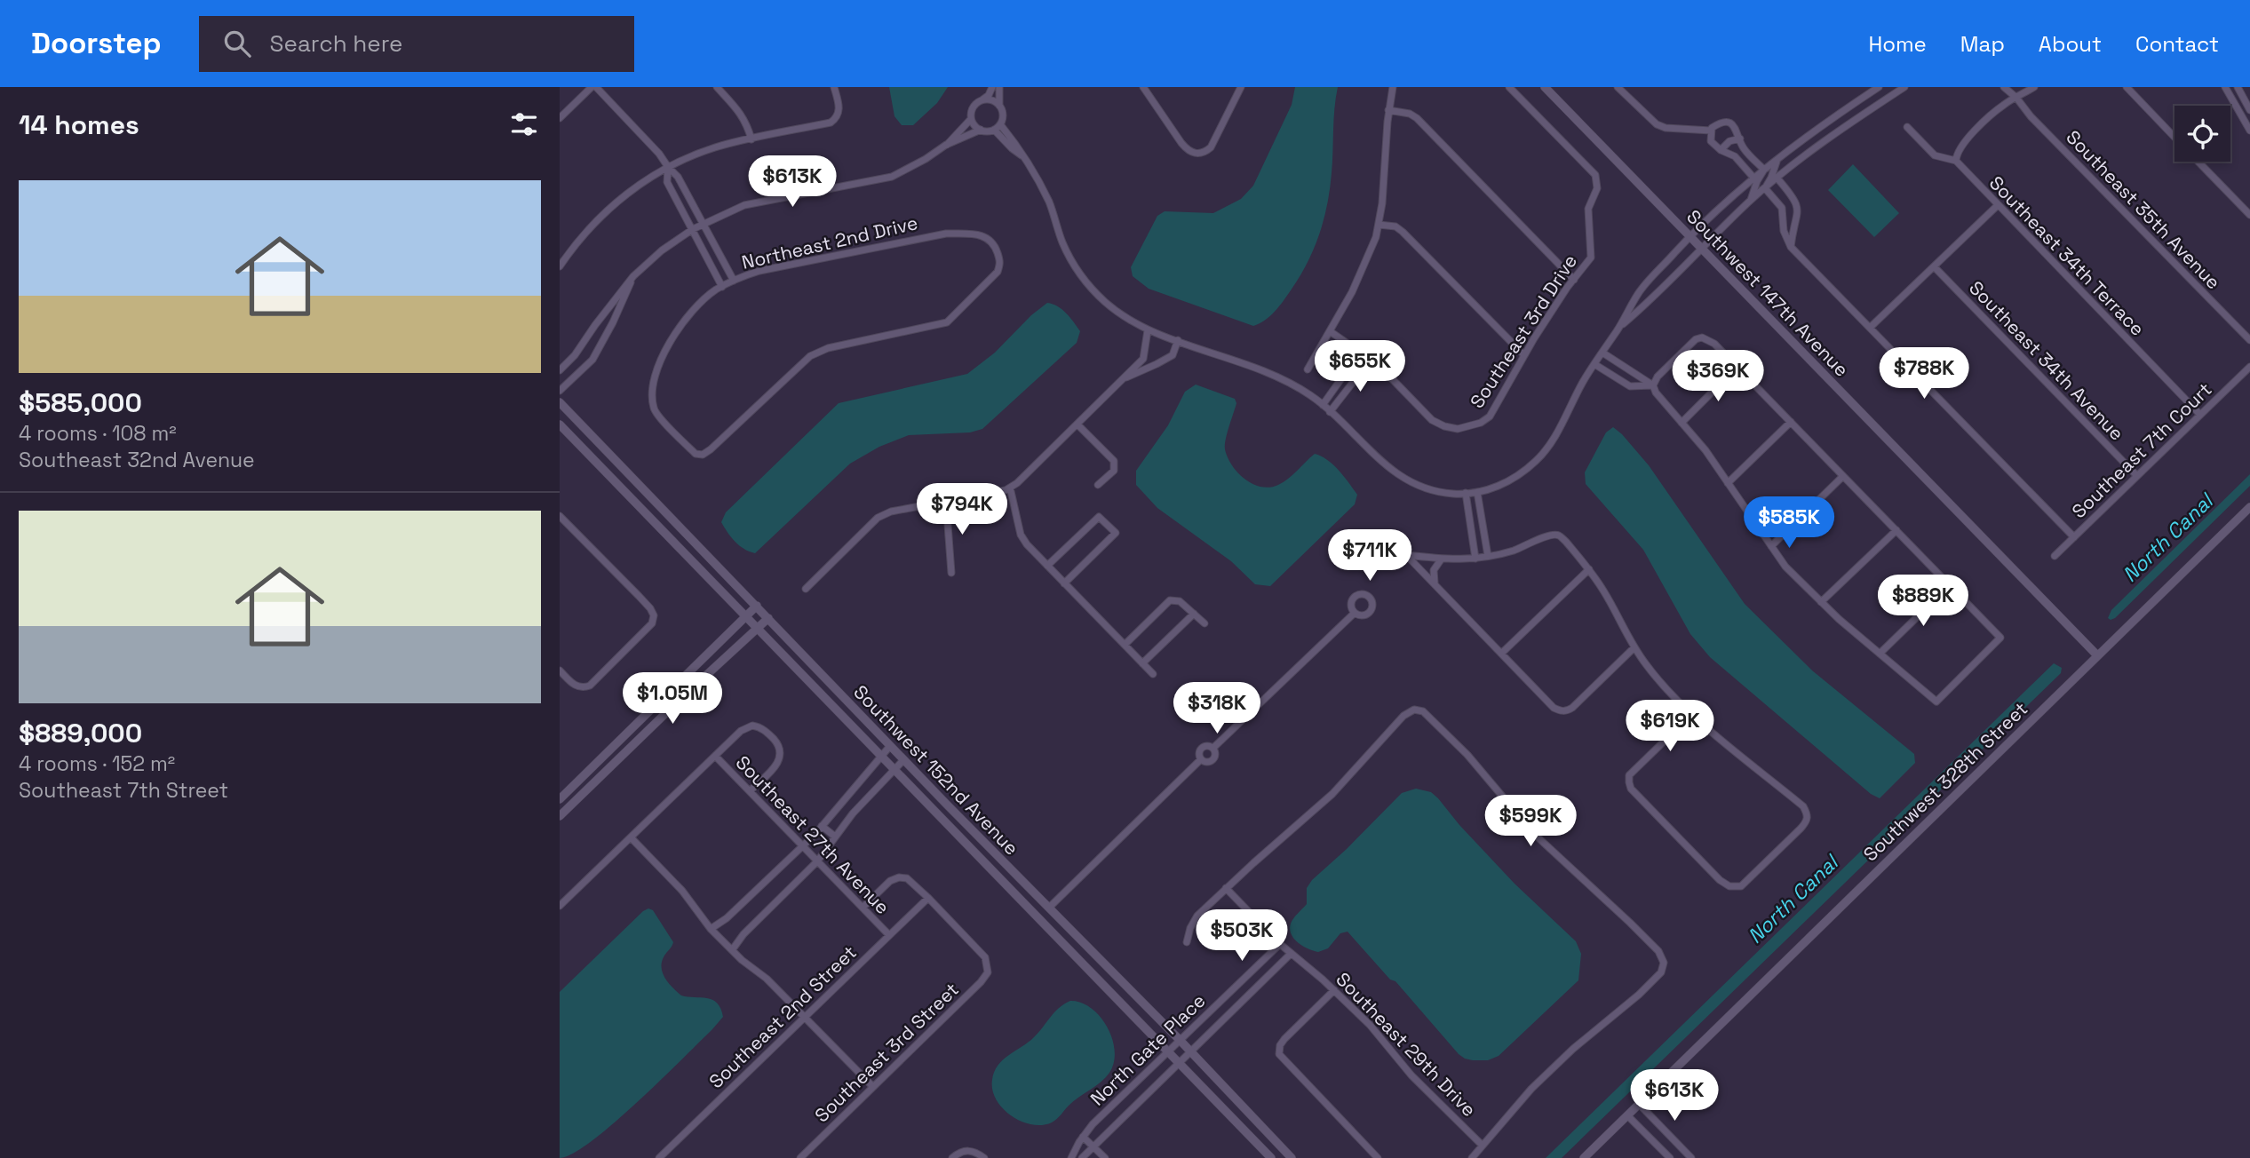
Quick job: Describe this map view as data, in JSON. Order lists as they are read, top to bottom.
{
  "streets": {
    "street": [
      "Southeast 35th Avenue",
      "Northeast 2nd Drive",
      "Southeast 34th Terrace",
      "Southwest 147th Avenue",
      "Southeast 3rd Drive",
      "Southeast 34th Avenue",
      "Southeast 7th Court",
      "Southwest 152nd Avenue",
      "Southwest 328th Street",
      "Southeast 27th Avenue",
      "Southeast 2nd Street",
      "Southeast 29th Drive",
      "North Gate Place",
      "Southeast 3rd Street"
    ]
  },
  "crossings": [
    ["Southeast 34th Terrace", "Southeast 7th Court"],
    ["Southwest 147th Avenue", "Southwest 328th Street"],
    ["Southeast 34th Avenue", "Southeast 7th Court"],
    ["Southwest 152nd Avenue", "North Gate Place"],
    ["Southeast 27th Avenue", "Southeast 2nd Street"],
    ["Southeast 2nd Street", "Southeast 3rd Street"],
    ["Southeast 29th Drive", "North Gate Place"]
  ],
  "water": ["North Canal"],
  "page": {
    "header": "Doorstep",
    "search": "Search here",
    "nav": [
      "Home",
      "Map",
      "About",
      "Contact"
    ],
    "heading": "14 homes",
    "price": [
      "$613K",
      "$655K",
      "$788K",
      "$369K",
      "$794K",
      "$585K",
      "$711K",
      "$889K",
      "$1.05M",
      "$318K",
      "$619K",
      "$599K",
      "$503K",
      "$613K"
    ],
    "list": [
      {
        "name": "$585,000",
        "note": "4 rooms · 108 m² · Southeast 32nd Avenue"
      },
      {
        "name": "$889,000",
        "note": "4 rooms · 152 m² · Southeast 7th Street"
      }
    ]
  }
}
